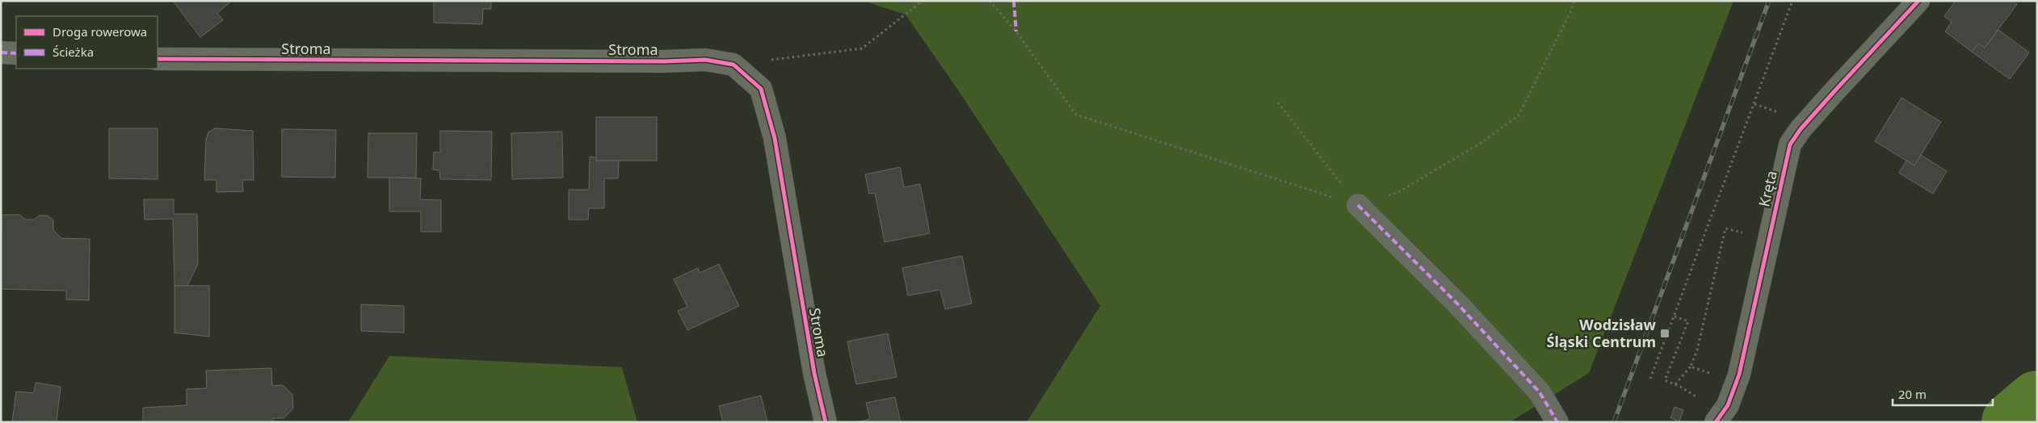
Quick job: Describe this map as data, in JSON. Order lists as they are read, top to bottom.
{
  "streets": {
    "street": ["Stroma", "Kręta"]
  },
  "places": {
    "transit": ["Wodzisław Śląski Centrum"]
  },
  "legend": ["Droga rowerowa", "Ścieżka"],
  "scale_bar": "20 m"
}
